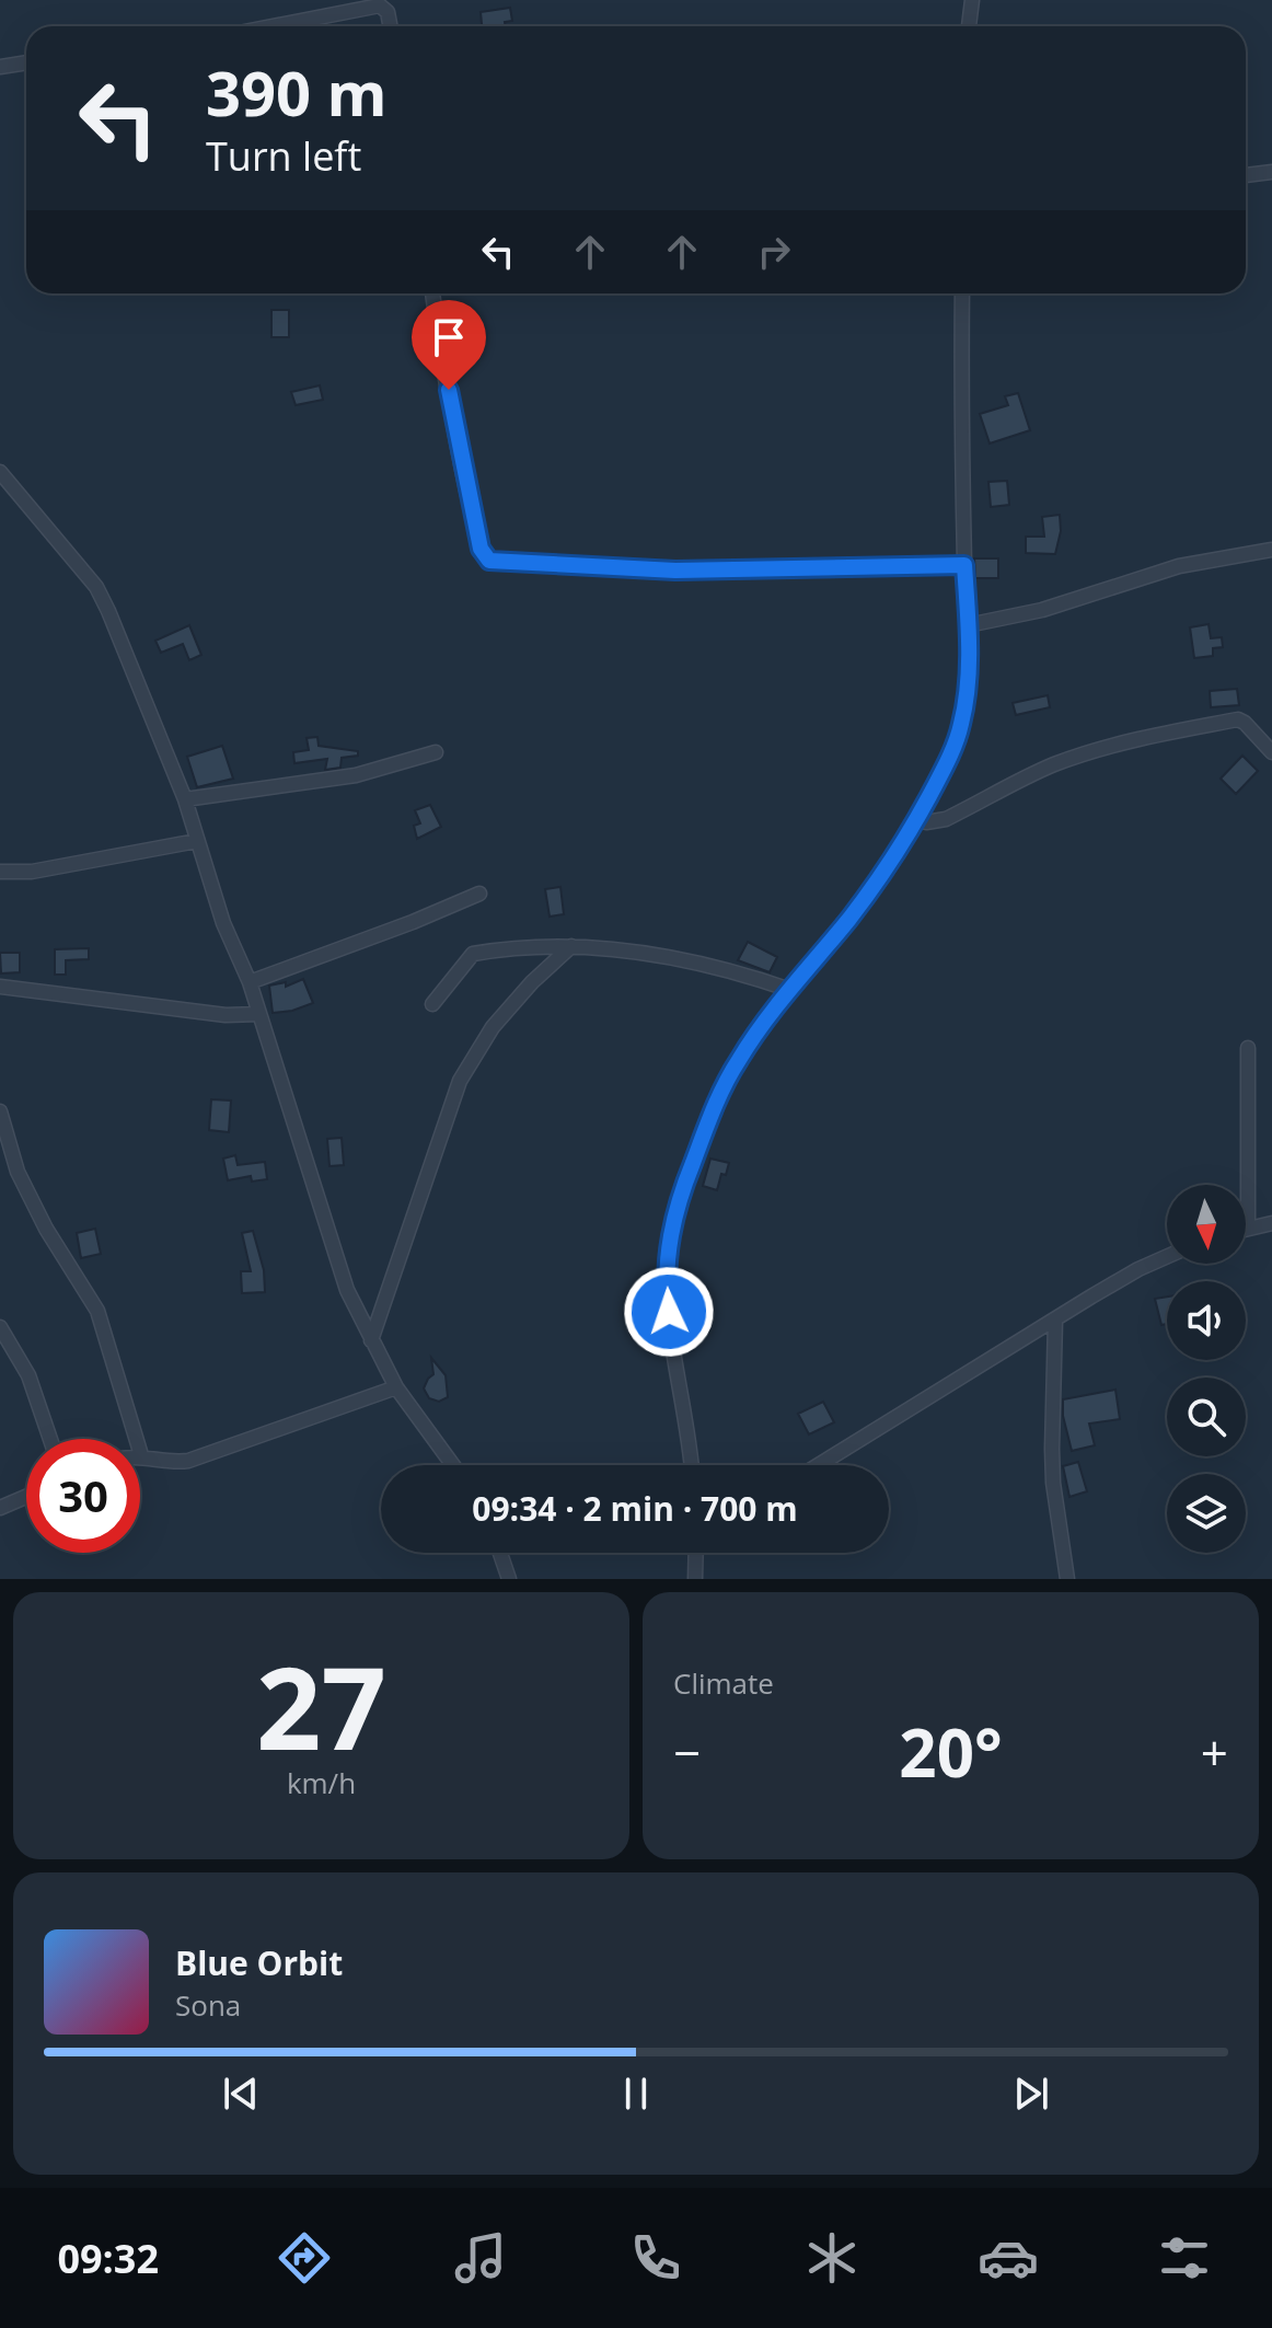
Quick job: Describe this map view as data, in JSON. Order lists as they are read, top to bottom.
{
  "north": "bottom",
  "page": {
    "turn": ["390 m", "Turn left"],
    "limit": "30",
    "trip": "09:34 · 2 min · 700 m",
    "tile": [
      ["27", "km/h"],
      "Climate"
    ],
    "heat": ["−", "20°", "+"],
    "song": ["Blue Orbit", "Sona"],
    "tabs": "09:32"
  }
}
